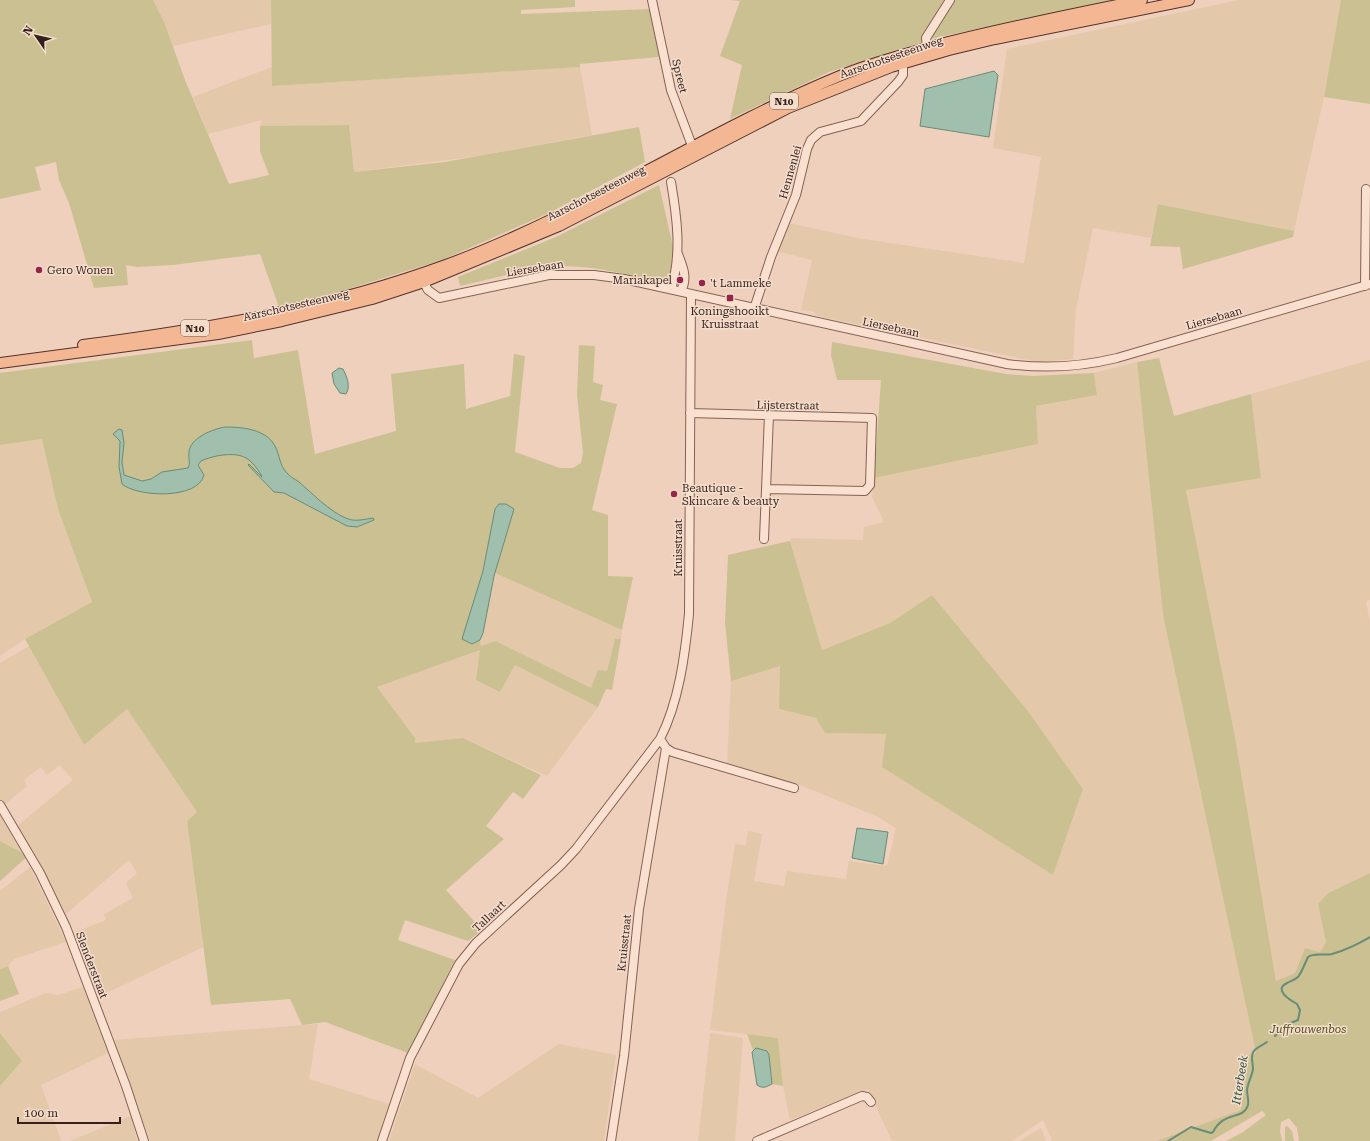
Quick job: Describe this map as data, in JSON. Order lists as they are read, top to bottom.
{
  "streets": {
    "main road": ["Aarschotsesteenweg", "N10"],
    "street": [
      "Spreet",
      "Hennenlei",
      "Liersebaan",
      "Lijsterstraat",
      "Kruisstraat",
      "Tallaart",
      "Slenderstraat"
    ]
  },
  "crossings": [
    ["Aarschotsesteenweg", "Spreet"],
    ["Aarschotsesteenweg", "Hennenlei"],
    ["Aarschotsesteenweg", "Liersebaan"],
    ["Hennenlei", "Liersebaan"],
    ["Liersebaan", "Kruisstraat"],
    ["Lijsterstraat", "Kruisstraat"],
    ["Kruisstraat", "Tallaart"]
  ],
  "water": ["Itterbeek"],
  "parks": ["Juffrouwenbos"],
  "places": {
    "other": [
      "Gero Wonen",
      "Mariakapel",
      "'t Lammeke",
      "Beautique - Skincare & beauty"
    ],
    "transit": ["Koningshooikt Kruisstraat"]
  },
  "scale_bar": "100 m",
  "north": "top left"
}
